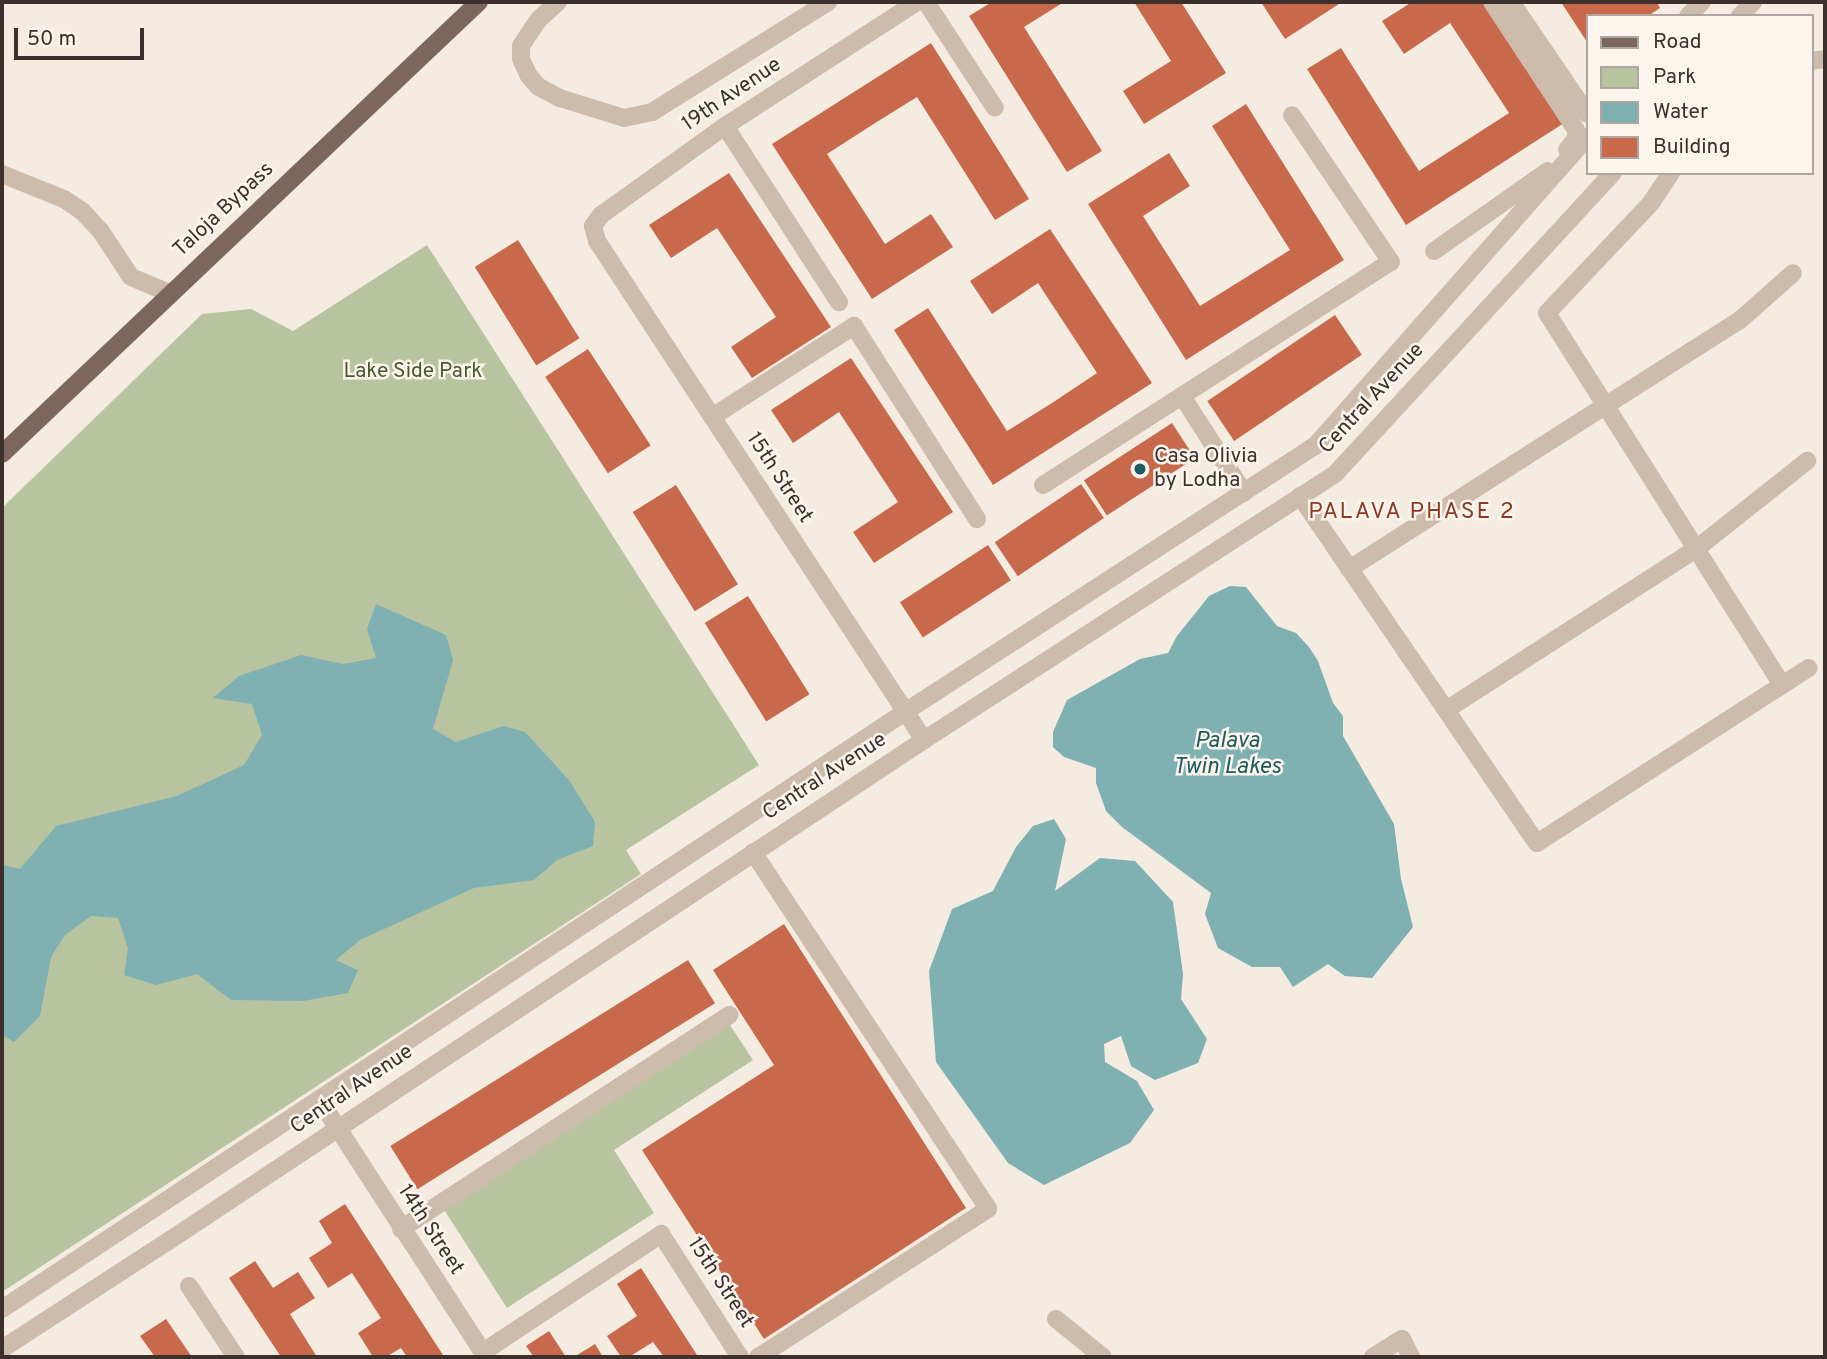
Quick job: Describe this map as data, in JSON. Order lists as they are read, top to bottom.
{
  "streets": {
    "main road": ["Taloja Bypass"],
    "street": [
      "19th Avenue",
      "Central Avenue",
      "15th Street",
      "14th Street"
    ]
  },
  "crossings": [
    ["19th Avenue", "15th Street"],
    ["Central Avenue", "15th Street"],
    ["Central Avenue", "14th Street"],
    ["15th Street", "14th Street"]
  ],
  "districts": ["PALAVA PHASE 2"],
  "water": ["Palava Twin Lakes"],
  "parks": ["Lake Side Park"],
  "places": ["Casa Olivia by Lodha"],
  "legend": [
    "Road",
    "Park",
    "Water",
    "Building"
  ],
  "scale_bar": "50 m"
}
